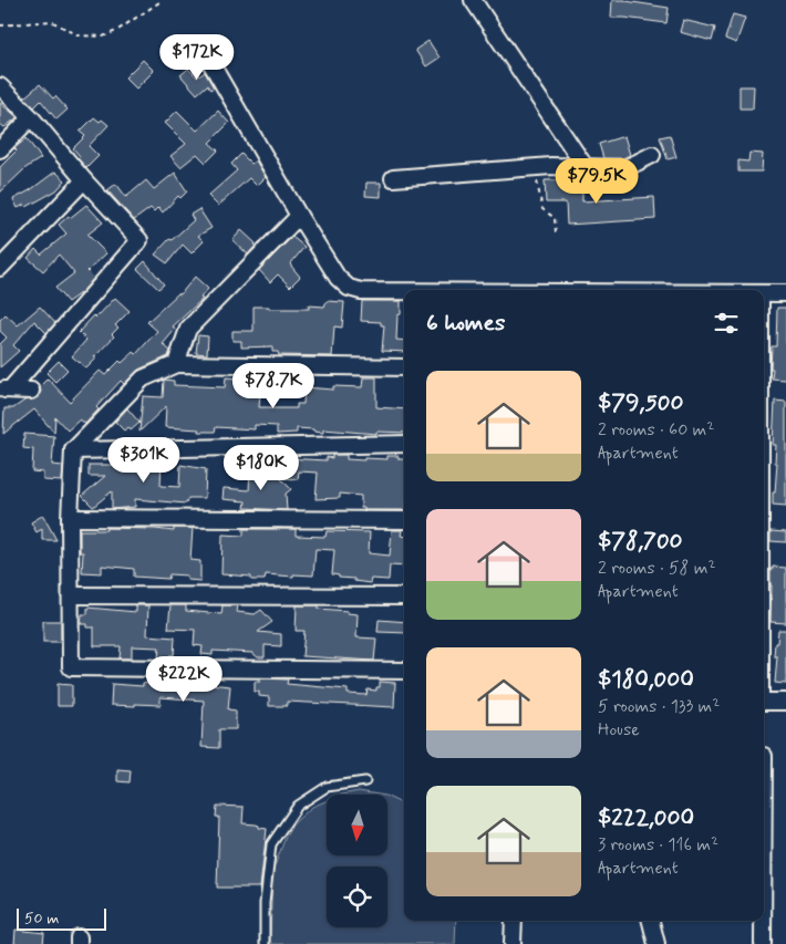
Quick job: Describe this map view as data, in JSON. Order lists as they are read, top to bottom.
{
  "scale_bar": "50 m",
  "north": "bottom",
  "page": {
    "price": [
      "$172K",
      "$79.5K",
      "$78.7K",
      "$301K",
      "$180K",
      "$222K"
    ],
    "heading": "6 homes",
    "list": [
      {
        "name": "$79,500",
        "note": "2 rooms · 60 m² · Apartment"
      },
      {
        "name": "$78,700",
        "note": "2 rooms · 58 m² · Apartment"
      },
      {
        "name": "$180,000",
        "note": "5 rooms · 133 m² · House"
      },
      {
        "name": "$222,000",
        "note": "3 rooms · 116 m² · Apartment"
      }
    ],
    "scale": "50 m"
  }
}
